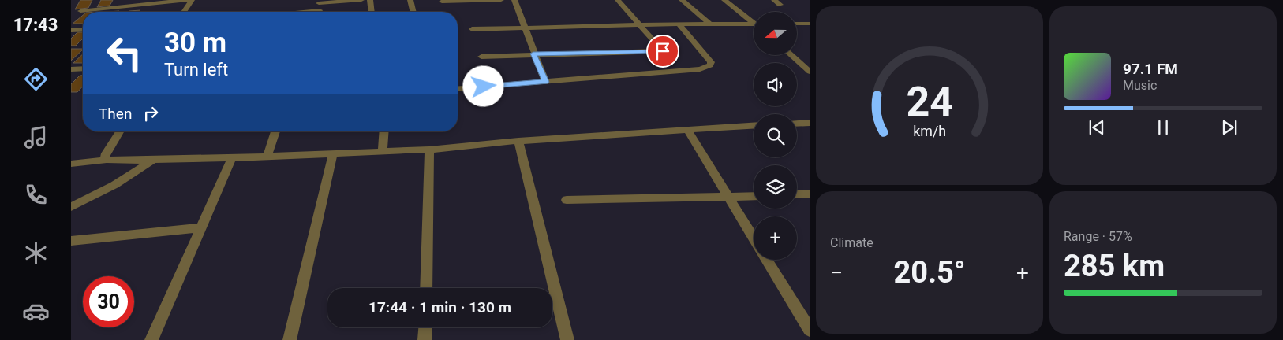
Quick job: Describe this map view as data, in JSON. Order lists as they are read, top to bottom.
{
  "north": "left",
  "page": {
    "tabs": "17:43",
    "map_buttons": "+",
    "turn": ["30 m", "Turn left"],
    "song": ["97.1 FM", "Music"],
    "then": "Then",
    "tile": [
      "Climate",
      ["Range · 57%", "285 km"]
    ],
    "heat": ["−", "20.5°", "+"],
    "limit": "30",
    "trip": "17:44 · 1 min · 130 m",
    "gauge": ["24", "km/h"]
  }
}
